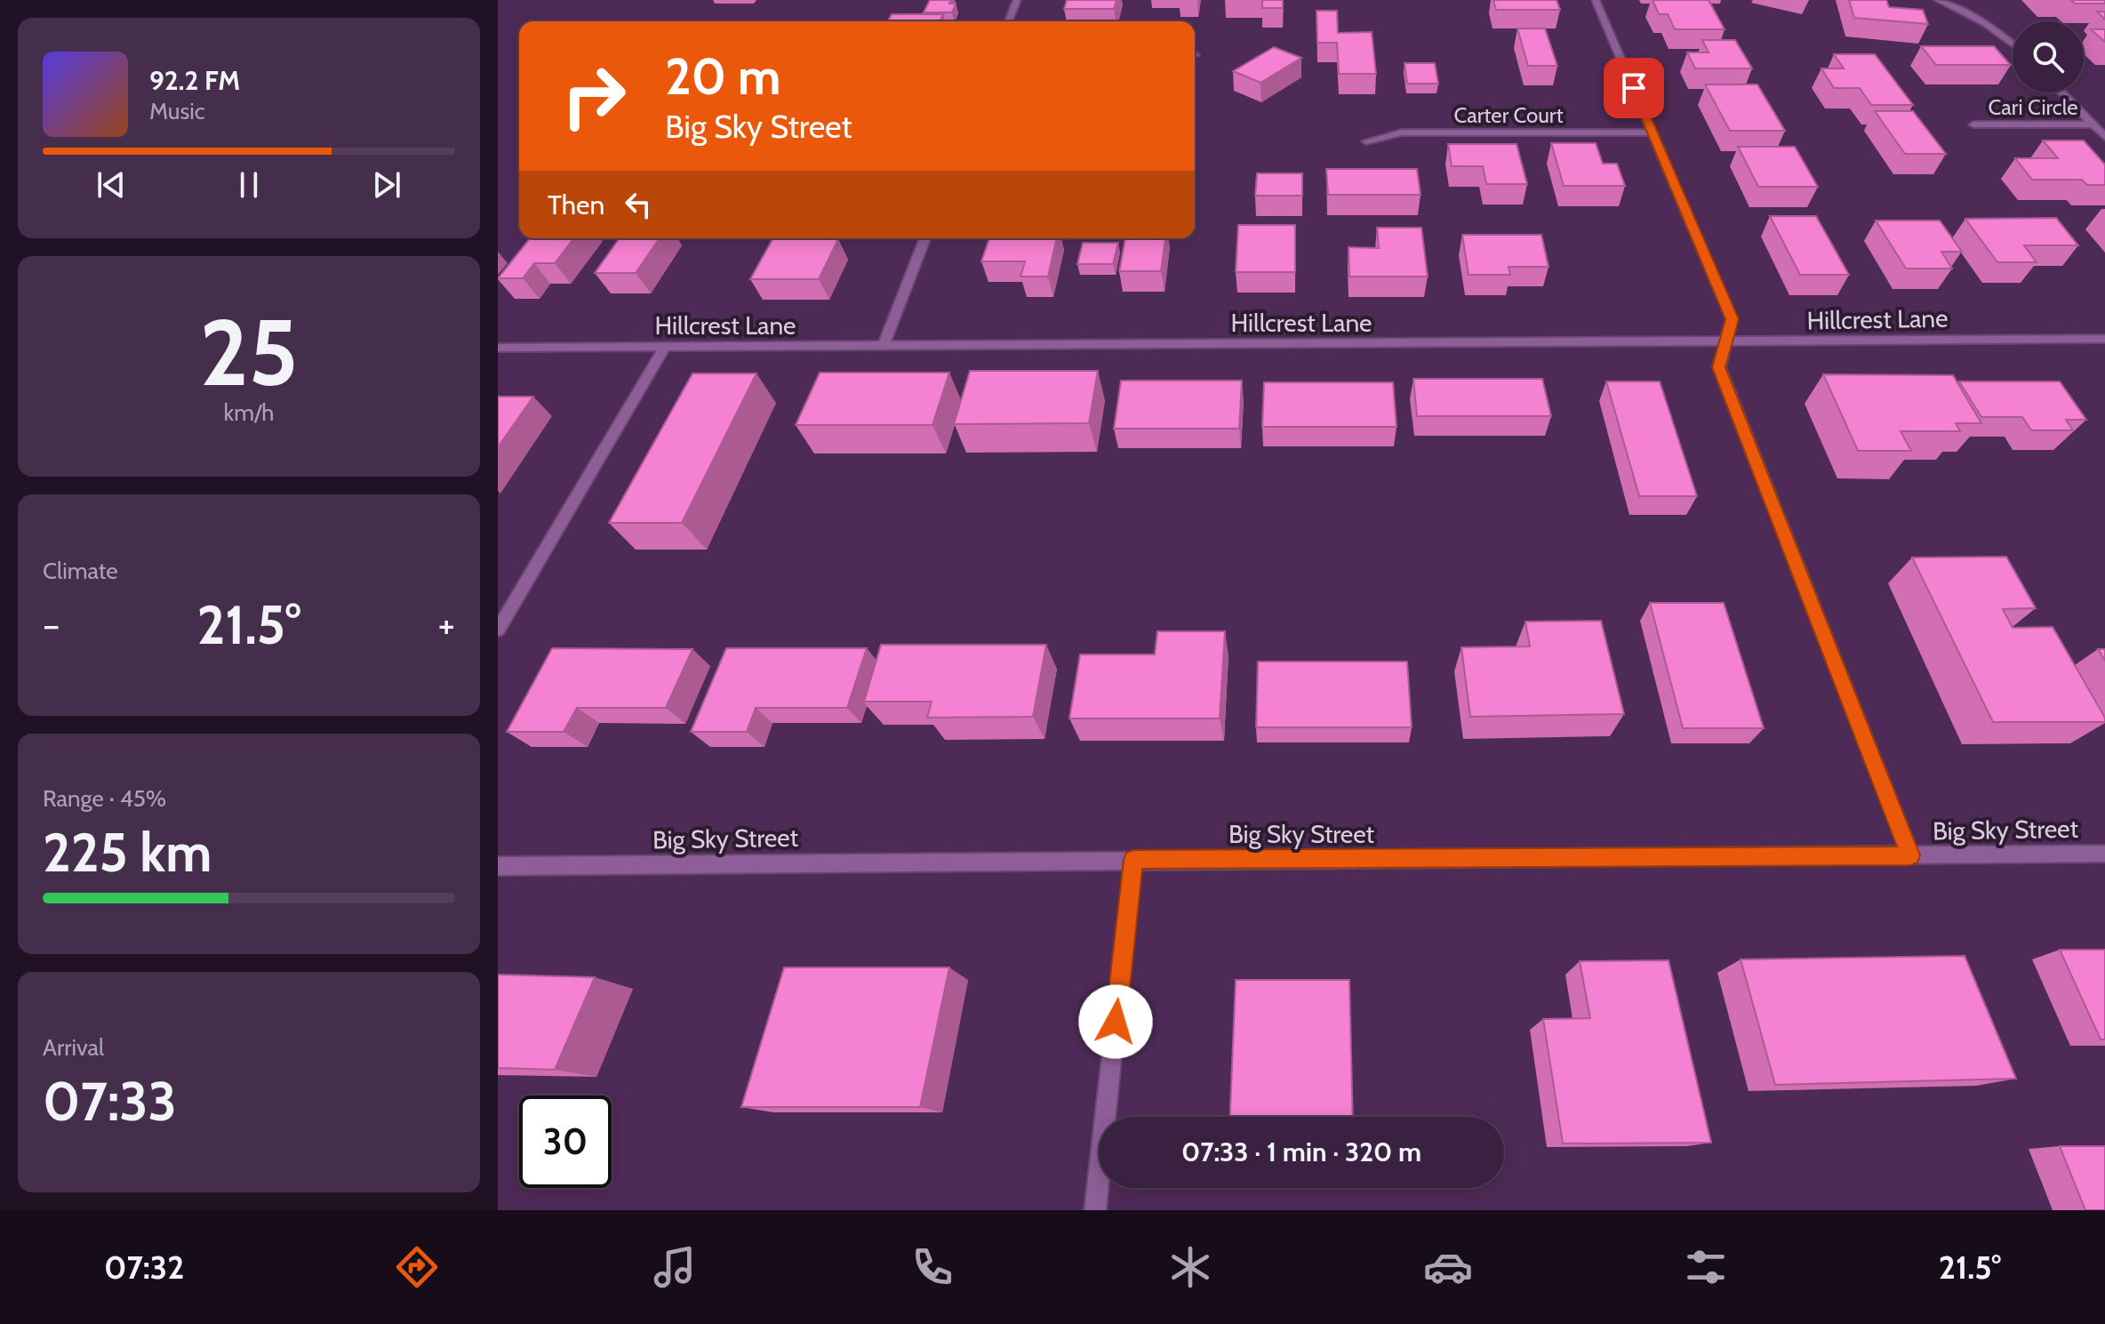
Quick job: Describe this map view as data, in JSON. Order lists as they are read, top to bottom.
{
  "streets": {
    "street": [
      "Cari Circle",
      "Carter Court",
      "Hillcrest Lane",
      "Big Sky Street"
    ]
  },
  "page": {
    "turn": ["20 m", "Big Sky Street"],
    "song": ["92.2 FM", "Music"],
    "then": "Then",
    "tile": [
      ["25", "km/h"],
      "Climate",
      ["Range · 45%", "225 km"],
      ["Arrival", "07:33"]
    ],
    "heat": ["−", "21.5°", "+"],
    "limit": "30",
    "trip": "07:33 · 1 min · 320 m",
    "tabs": ["07:32", "21.5°"]
  }
}
